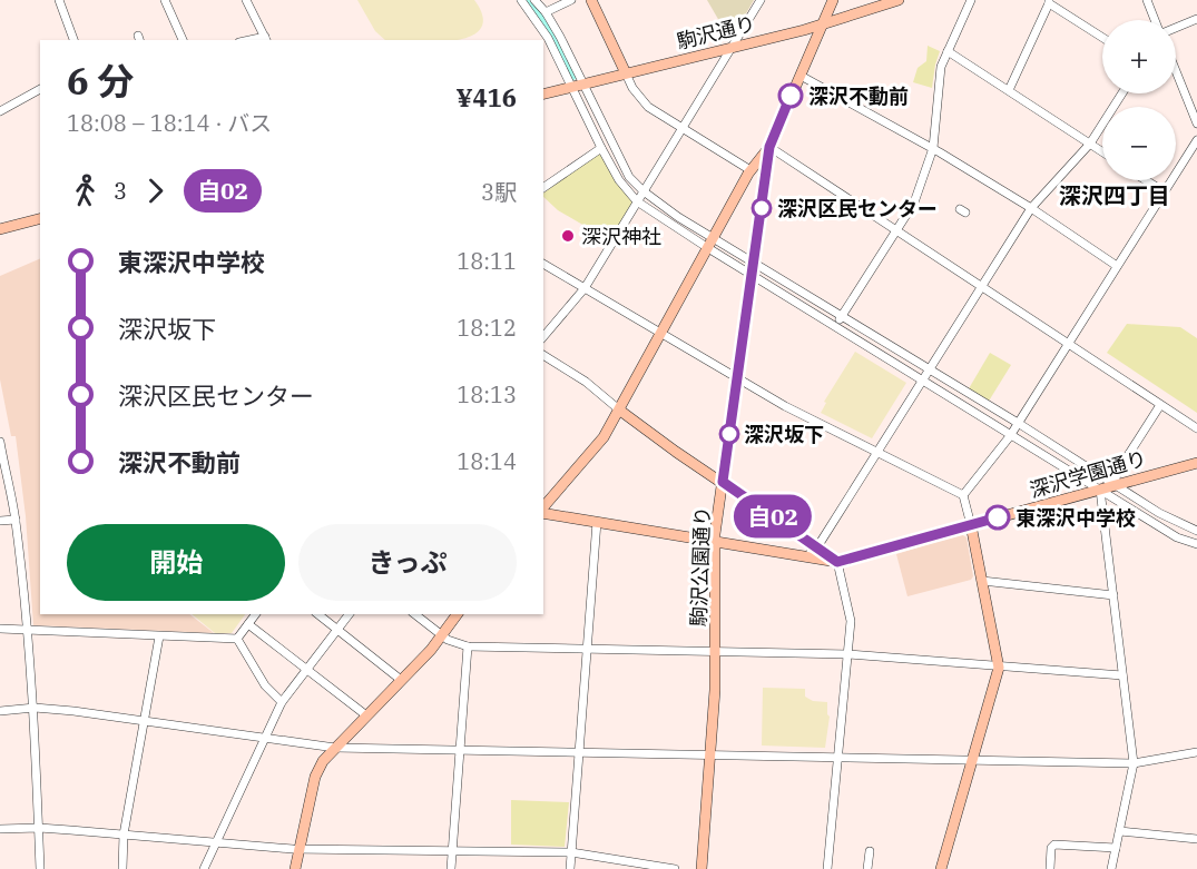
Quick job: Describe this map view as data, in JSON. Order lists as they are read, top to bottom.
{
  "streets": {
    "street": ["駒沢通り", "深沢学園通り", "駒沢公園通り"]
  },
  "crossings": [
    ["駒沢通り", "駒沢公園通り"],
    ["深沢学園通り", "駒沢公園通り"]
  ],
  "districts": ["深沢四丁目"],
  "places": [
    "深沢不動前",
    "深沢区民センター",
    "深沢神社",
    "深沢坂下",
    "東深沢中学校"
  ],
  "lines": ["bus line 自02"],
  "page": {
    "on_map": "自02",
    "map_buttons": ["+", "−"],
    "heading": ["6 分", "18:08 – 18:14 · バス", "¥416"],
    "legs": ["3", "自02", "3駅"],
    "list": [
      {
        "name": "東深沢中学校",
        "value": "18:11"
      },
      {
        "name": "深沢坂下",
        "value": "18:12"
      },
      {
        "name": "深沢区民センター",
        "value": "18:13"
      },
      {
        "name": "深沢不動前",
        "value": "18:14"
      }
    ],
    "buttons": ["開始", "きっぷ"]
  }
}
